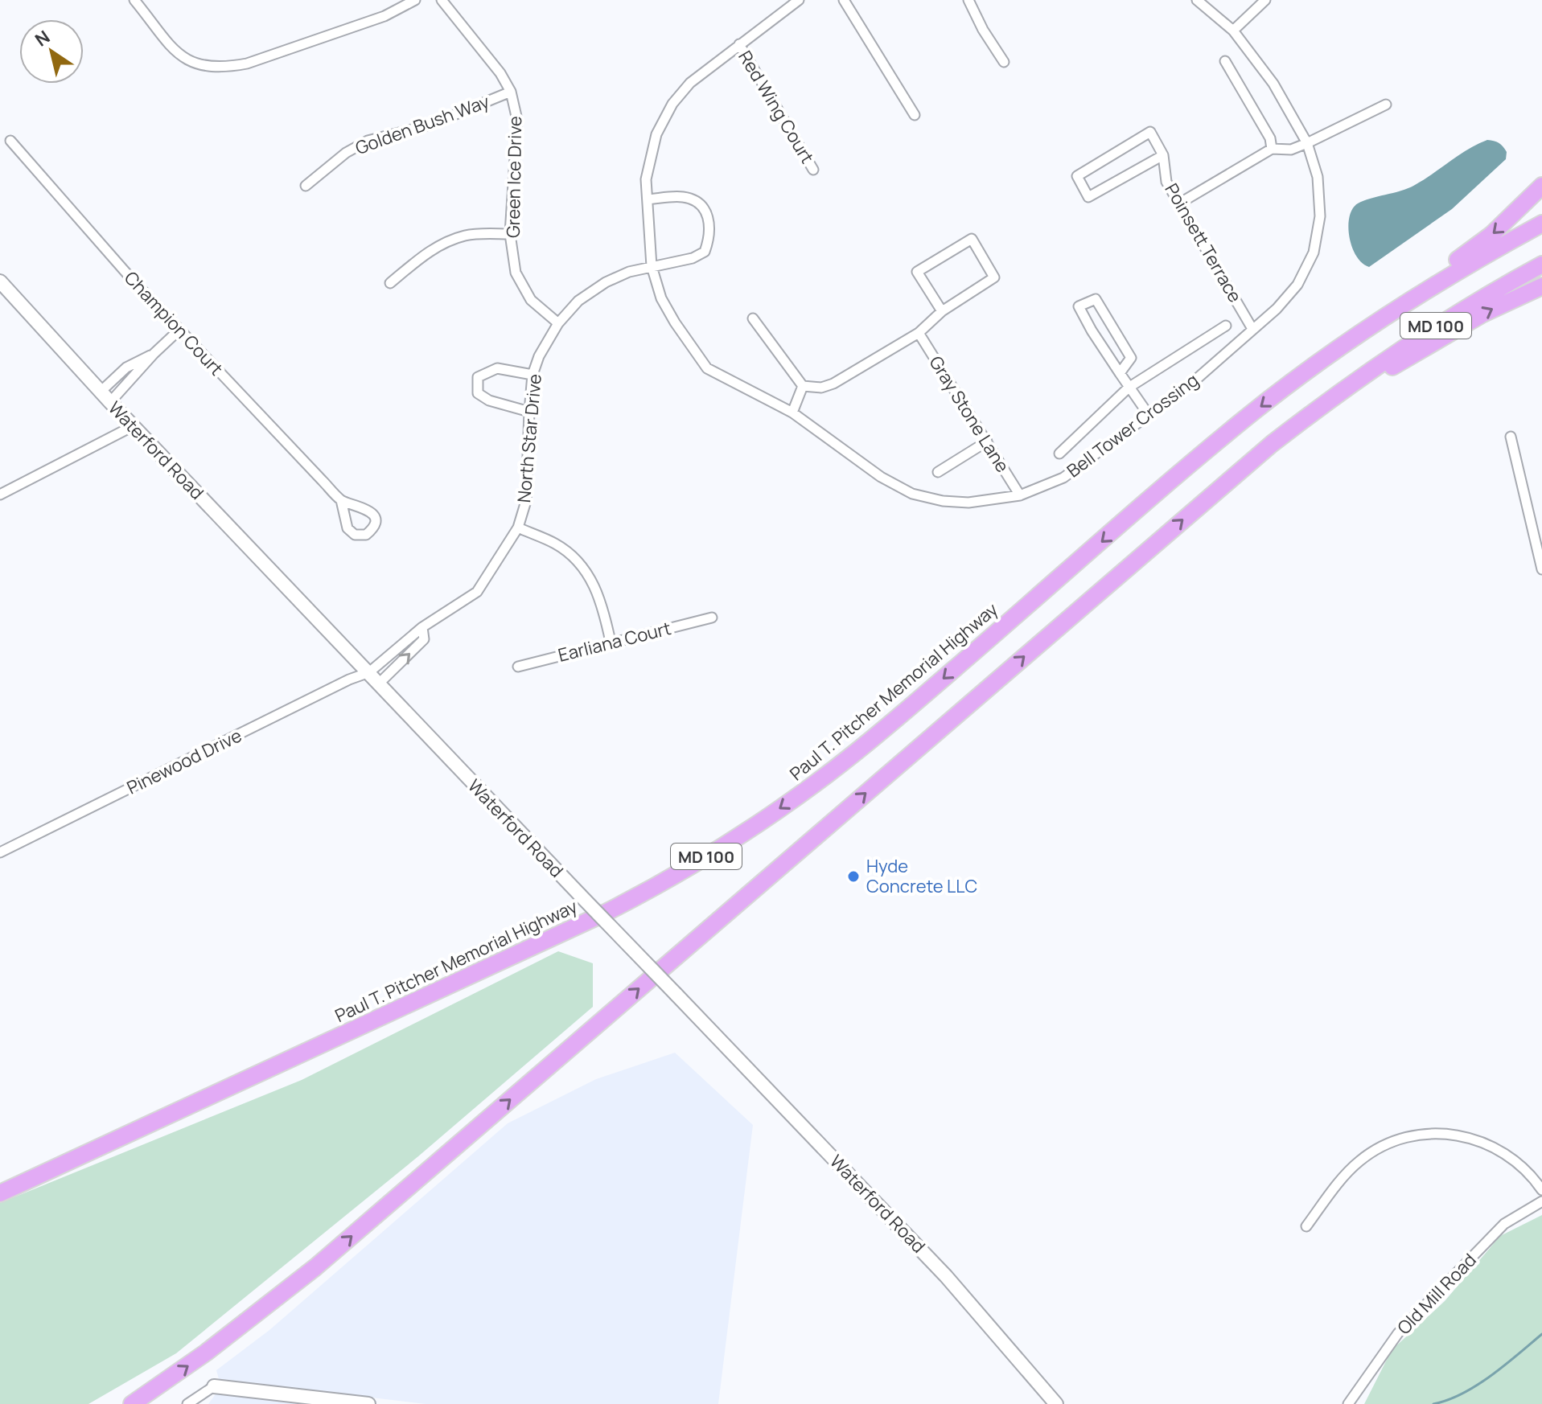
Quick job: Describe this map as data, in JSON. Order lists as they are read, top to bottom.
{
  "streets": {
    "highway": ["MD 100", "Paul T. Pitcher Memorial Highway"],
    "main road": ["Waterford Road"],
    "street": [
      "Red Wing Court",
      "Golden Bush Way",
      "Green Ice Drive",
      "Poinsett Terrace",
      "Champion Court",
      "Gray Stone Lane",
      "Bell Tower Crossing",
      "North Star Drive",
      "Earliana Court",
      "Pinewood Drive",
      "Old Mill Road"
    ]
  },
  "crossings": [
    ["Red Wing Court", "Bell Tower Crossing"],
    ["Golden Bush Way", "Green Ice Drive"],
    ["Green Ice Drive", "North Star Drive"],
    ["Poinsett Terrace", "Bell Tower Crossing"],
    ["Gray Stone Lane", "Bell Tower Crossing"],
    ["Bell Tower Crossing", "North Star Drive"],
    ["North Star Drive", "Waterford Road"],
    ["North Star Drive", "Pinewood Drive"],
    ["Waterford Road", "Pinewood Drive"]
  ],
  "places": ["Hyde Concrete LLC"],
  "north": "top left"
}
